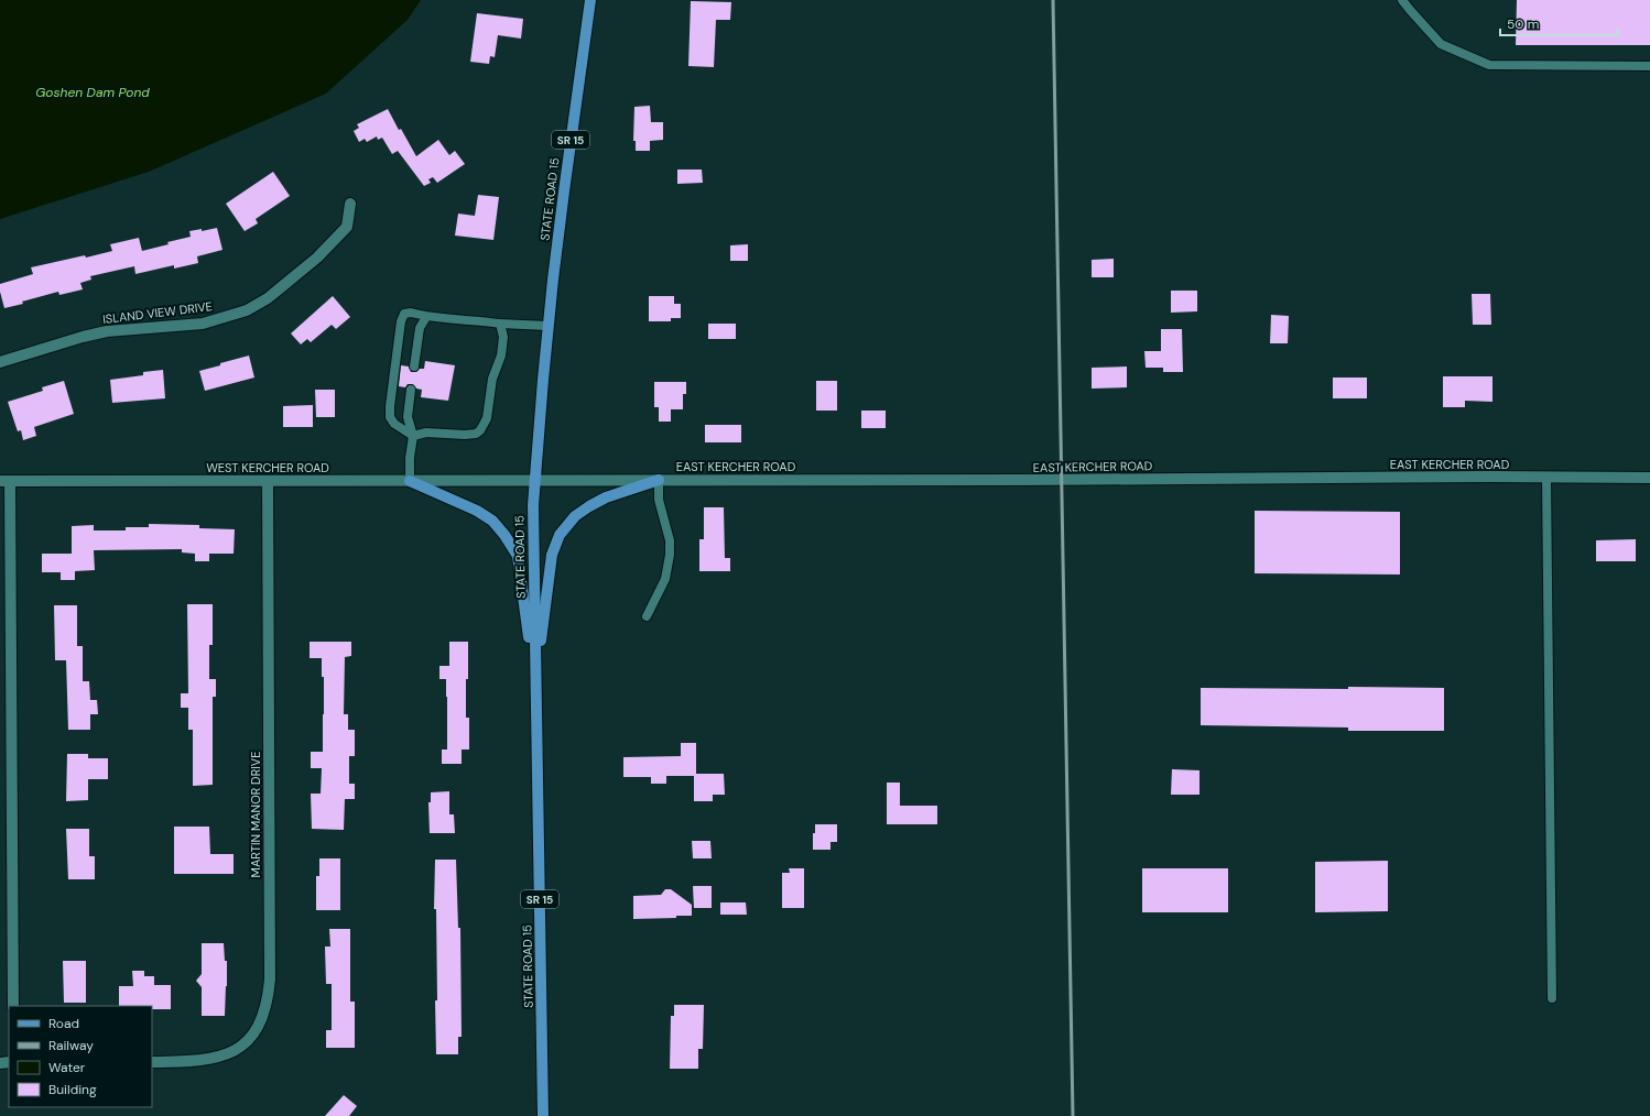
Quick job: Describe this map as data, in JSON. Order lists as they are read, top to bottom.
{
  "streets": {
    "main road": [
      "SR 15",
      "STATE ROAD 15",
      "ISLAND VIEW DRIVE",
      "EAST KERCHER ROAD",
      "WEST KERCHER ROAD",
      "MARTIN MANOR DRIVE"
    ]
  },
  "crossings": [
    ["STATE ROAD 15", "EAST KERCHER ROAD"],
    ["STATE ROAD 15", "WEST KERCHER ROAD"],
    ["EAST KERCHER ROAD", "WEST KERCHER ROAD"],
    ["WEST KERCHER ROAD", "MARTIN MANOR DRIVE"]
  ],
  "water": ["Goshen Dam Pond"],
  "legend": [
    "Road",
    "Railway",
    "Water",
    "Building"
  ],
  "scale_bar": "50 m"
}
